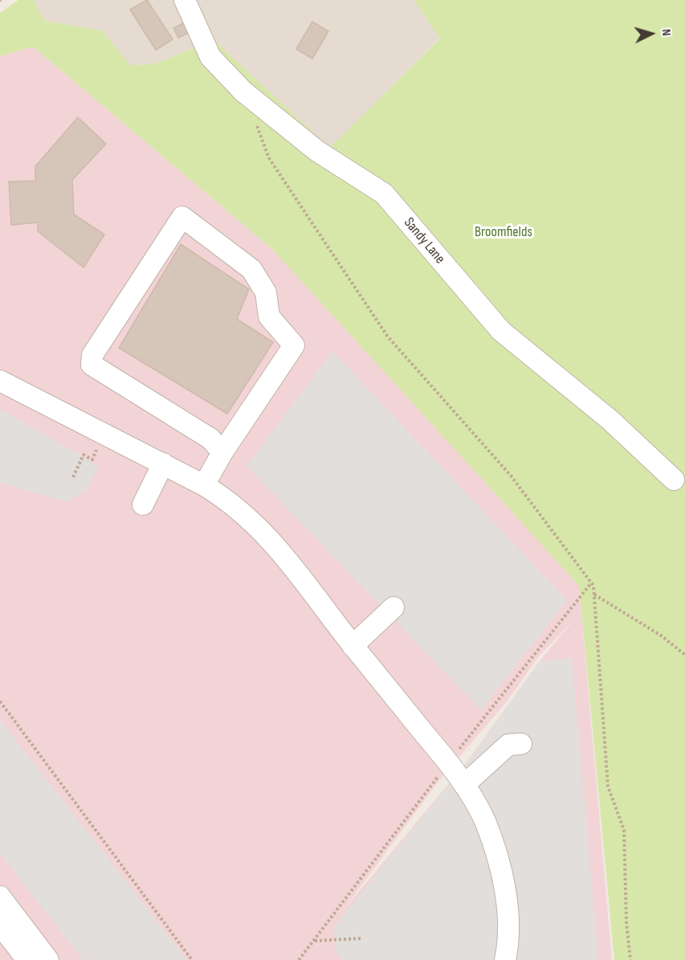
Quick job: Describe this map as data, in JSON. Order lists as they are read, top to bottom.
{
  "streets": {
    "street": ["Sandy Lane"]
  },
  "parks": ["Broomfields"],
  "north": "right"
}
